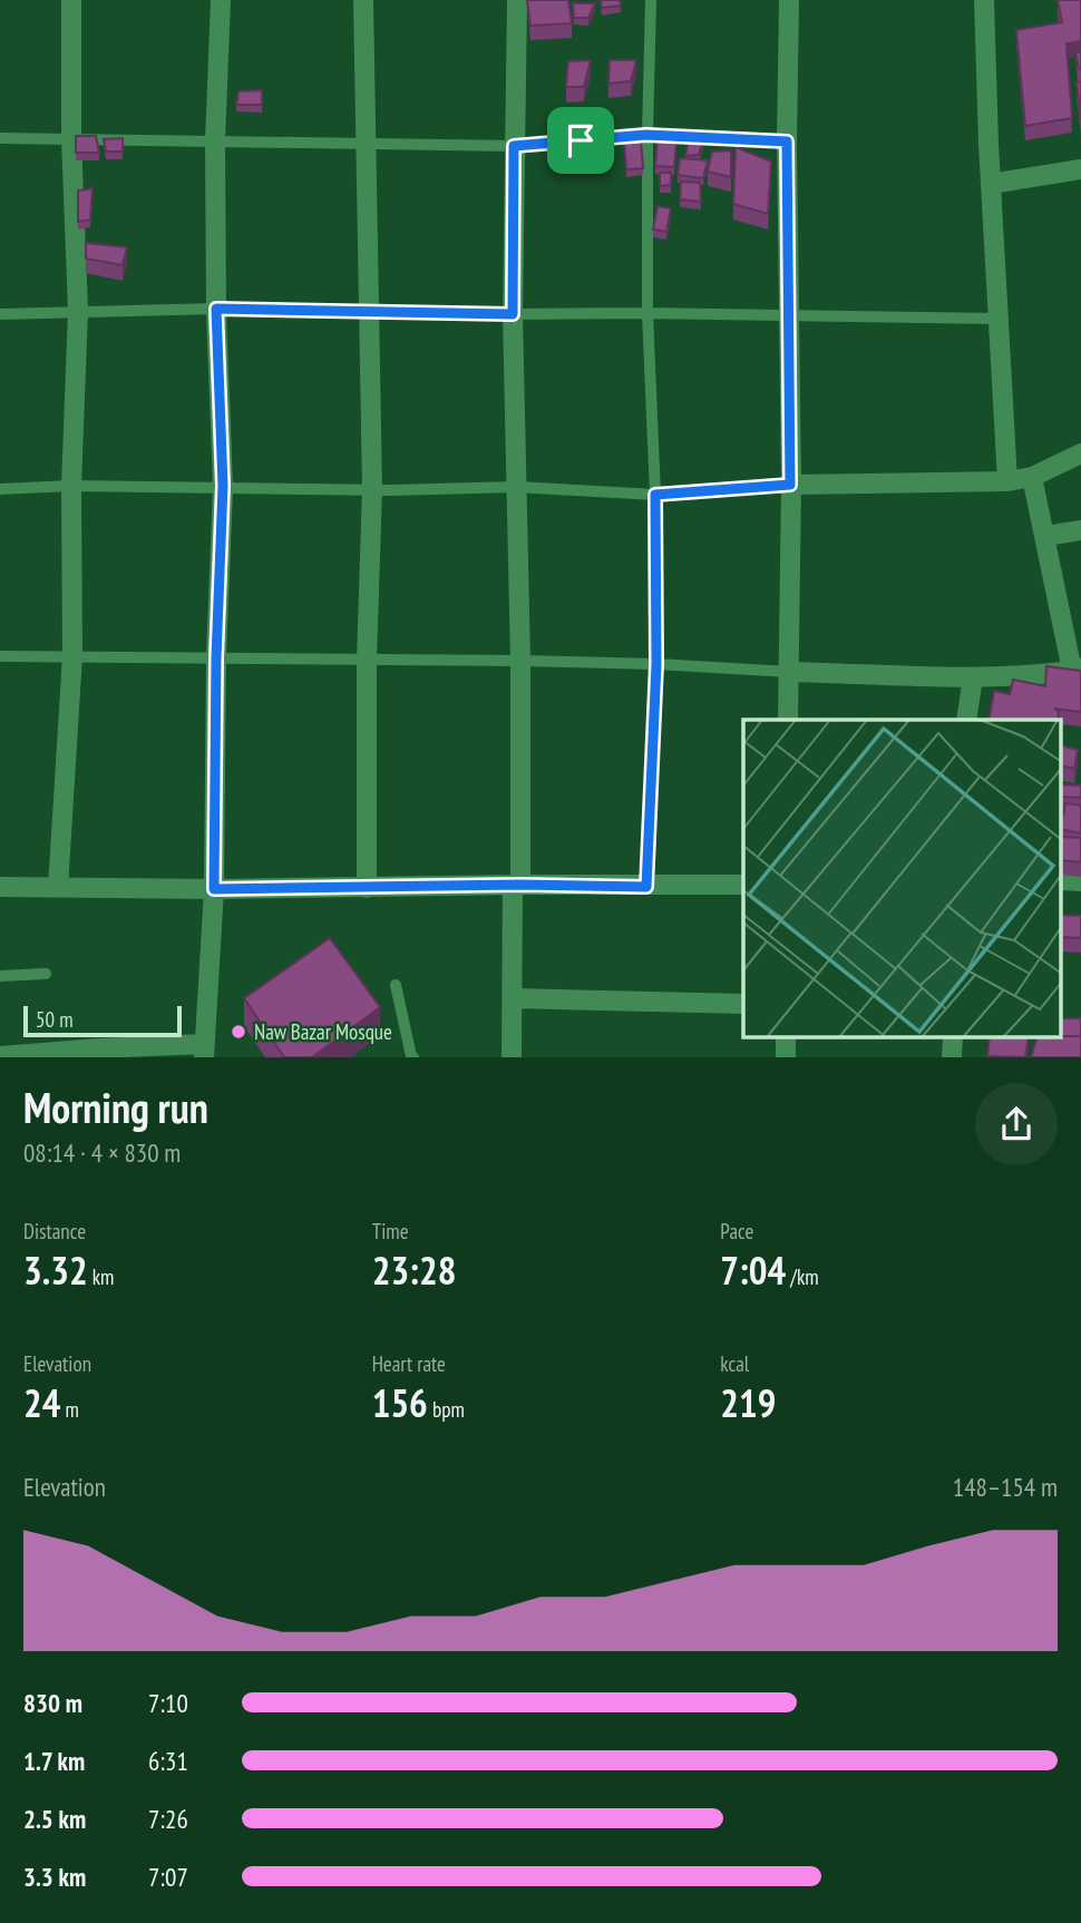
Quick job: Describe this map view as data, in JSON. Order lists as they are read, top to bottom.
{
  "places": ["Naw Bazar Mosque"],
  "scale_bar": "50 m",
  "page": {
    "scale": "50 m",
    "heading": ["Morning run", "08:14 · 4 × 830 m"],
    "stats": [
      ["Distance", "3.32 km"],
      ["Time", "23:28"],
      ["Pace", "7:04 /km"],
      ["Elevation", "24 m"],
      ["Heart rate", "156 bpm"],
      ["kcal", "219"]
    ],
    "chart": ["Elevation", "148–154 m"],
    "list": [
      {
        "name": "830 m",
        "note": "7:10"
      },
      {
        "name": "1.7 km",
        "note": "6:31"
      },
      {
        "name": "2.5 km",
        "note": "7:26"
      },
      {
        "name": "3.3 km",
        "note": "7:07"
      }
    ]
  }
}
